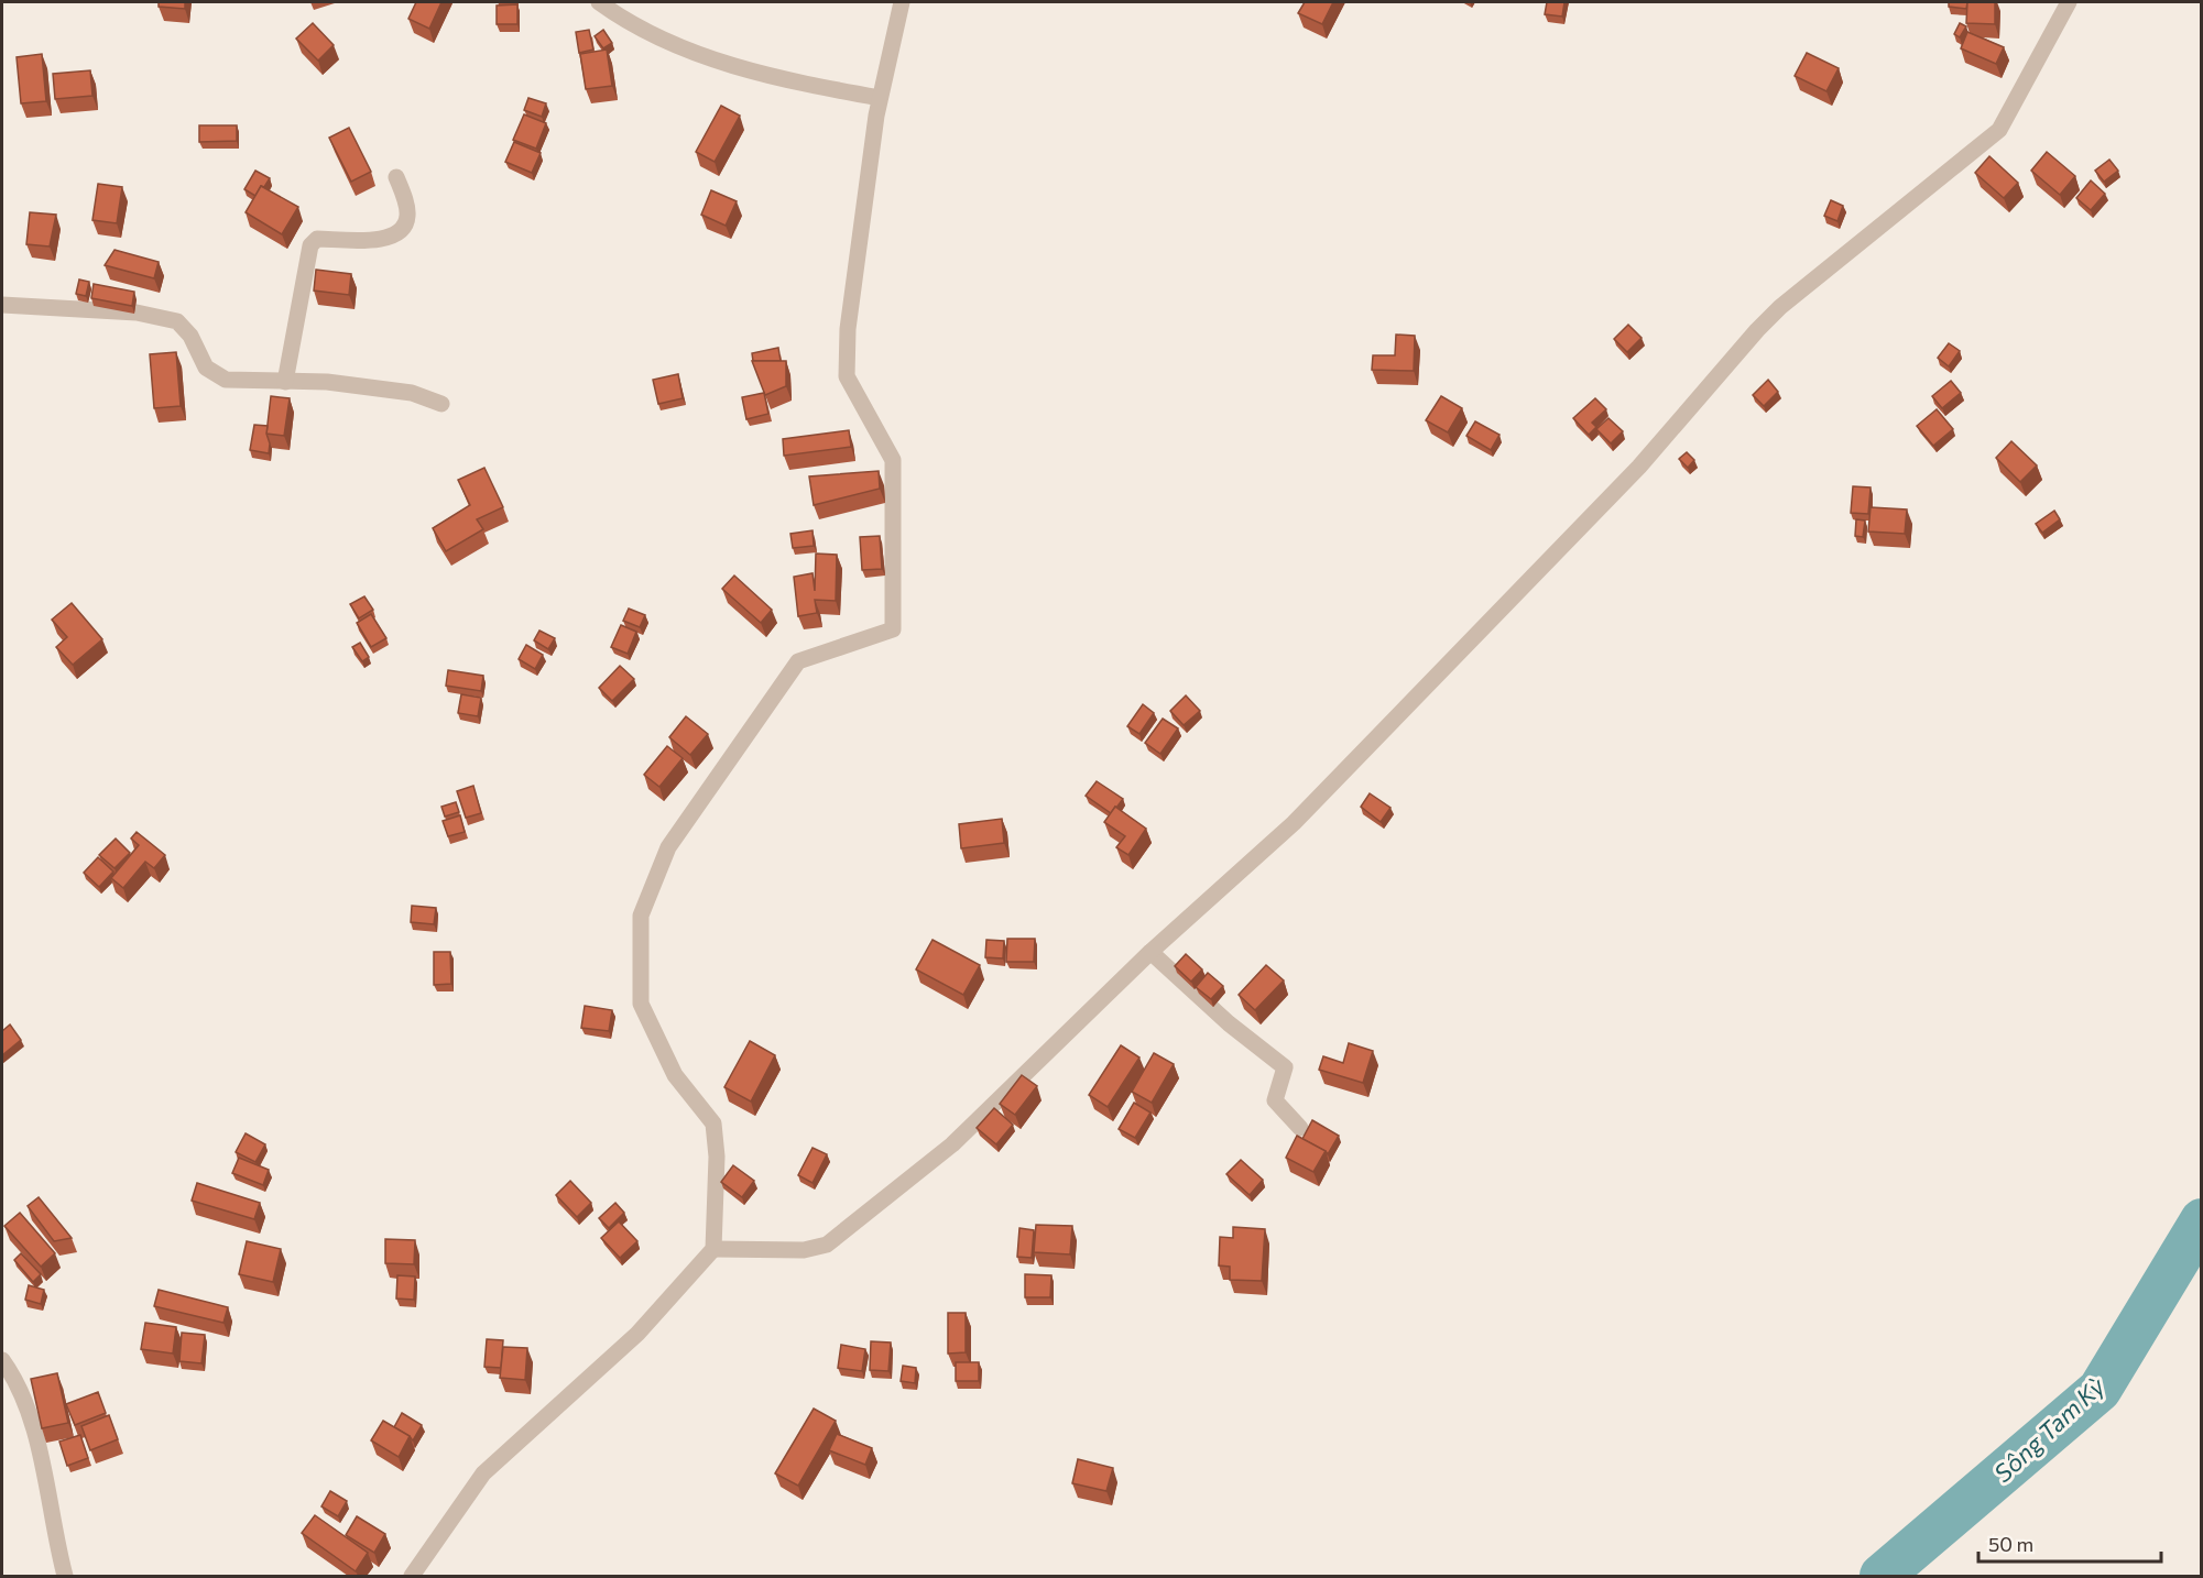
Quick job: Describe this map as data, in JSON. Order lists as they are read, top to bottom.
{
  "water": ["Sông Tam Kỳ"],
  "scale_bar": "50 m"
}
